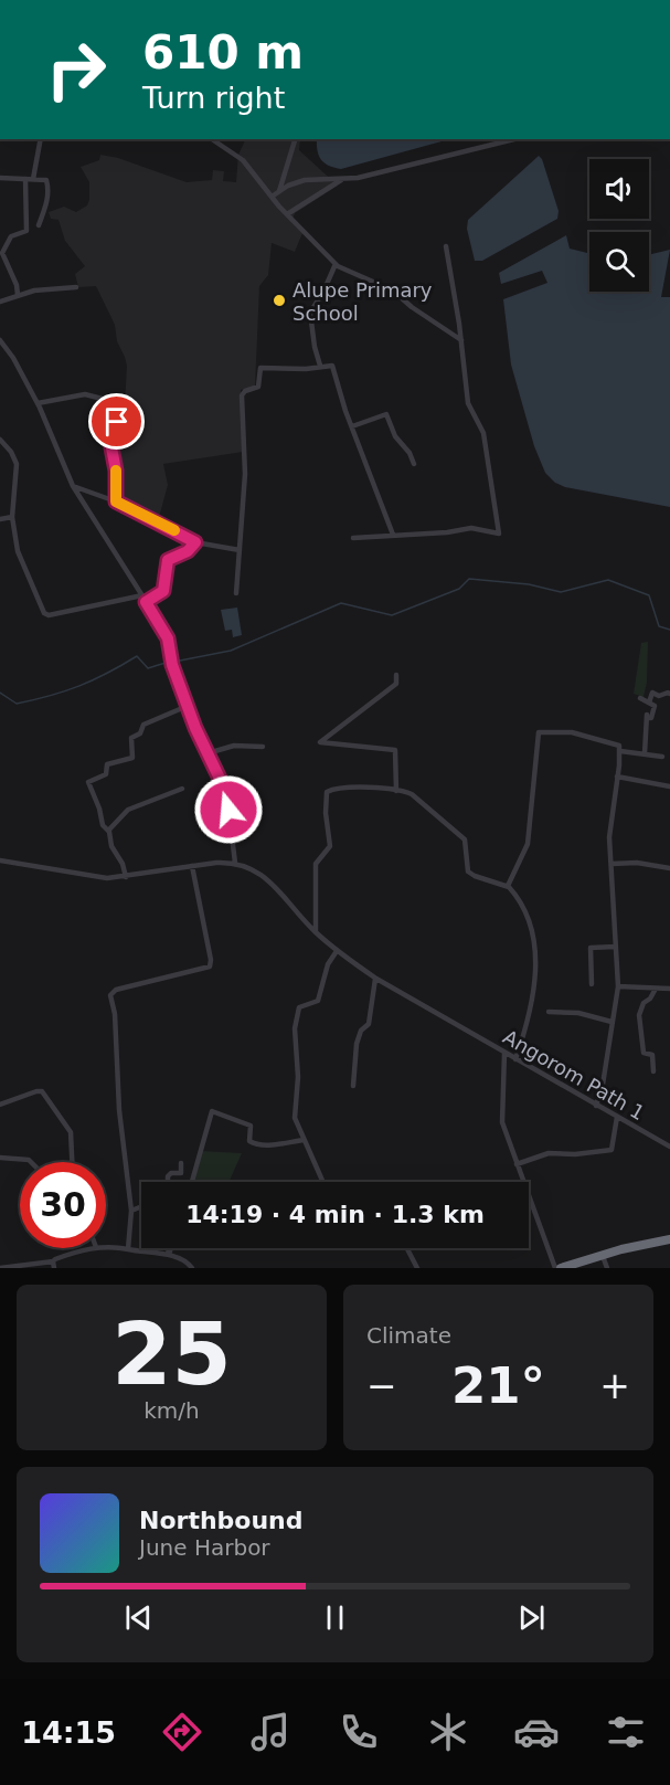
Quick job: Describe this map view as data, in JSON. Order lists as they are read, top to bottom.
{
  "streets": {
    "street": ["Angorom Path 1"]
  },
  "places": ["Alupe Primary School"],
  "page": {
    "turn": ["610 m", "Turn right"],
    "limit": "30",
    "trip": "14:19 · 4 min · 1.3 km",
    "tile": [
      ["25", "km/h"],
      "Climate"
    ],
    "heat": ["−", "21°", "+"],
    "song": ["Northbound", "June Harbor"],
    "tabs": "14:15"
  }
}
